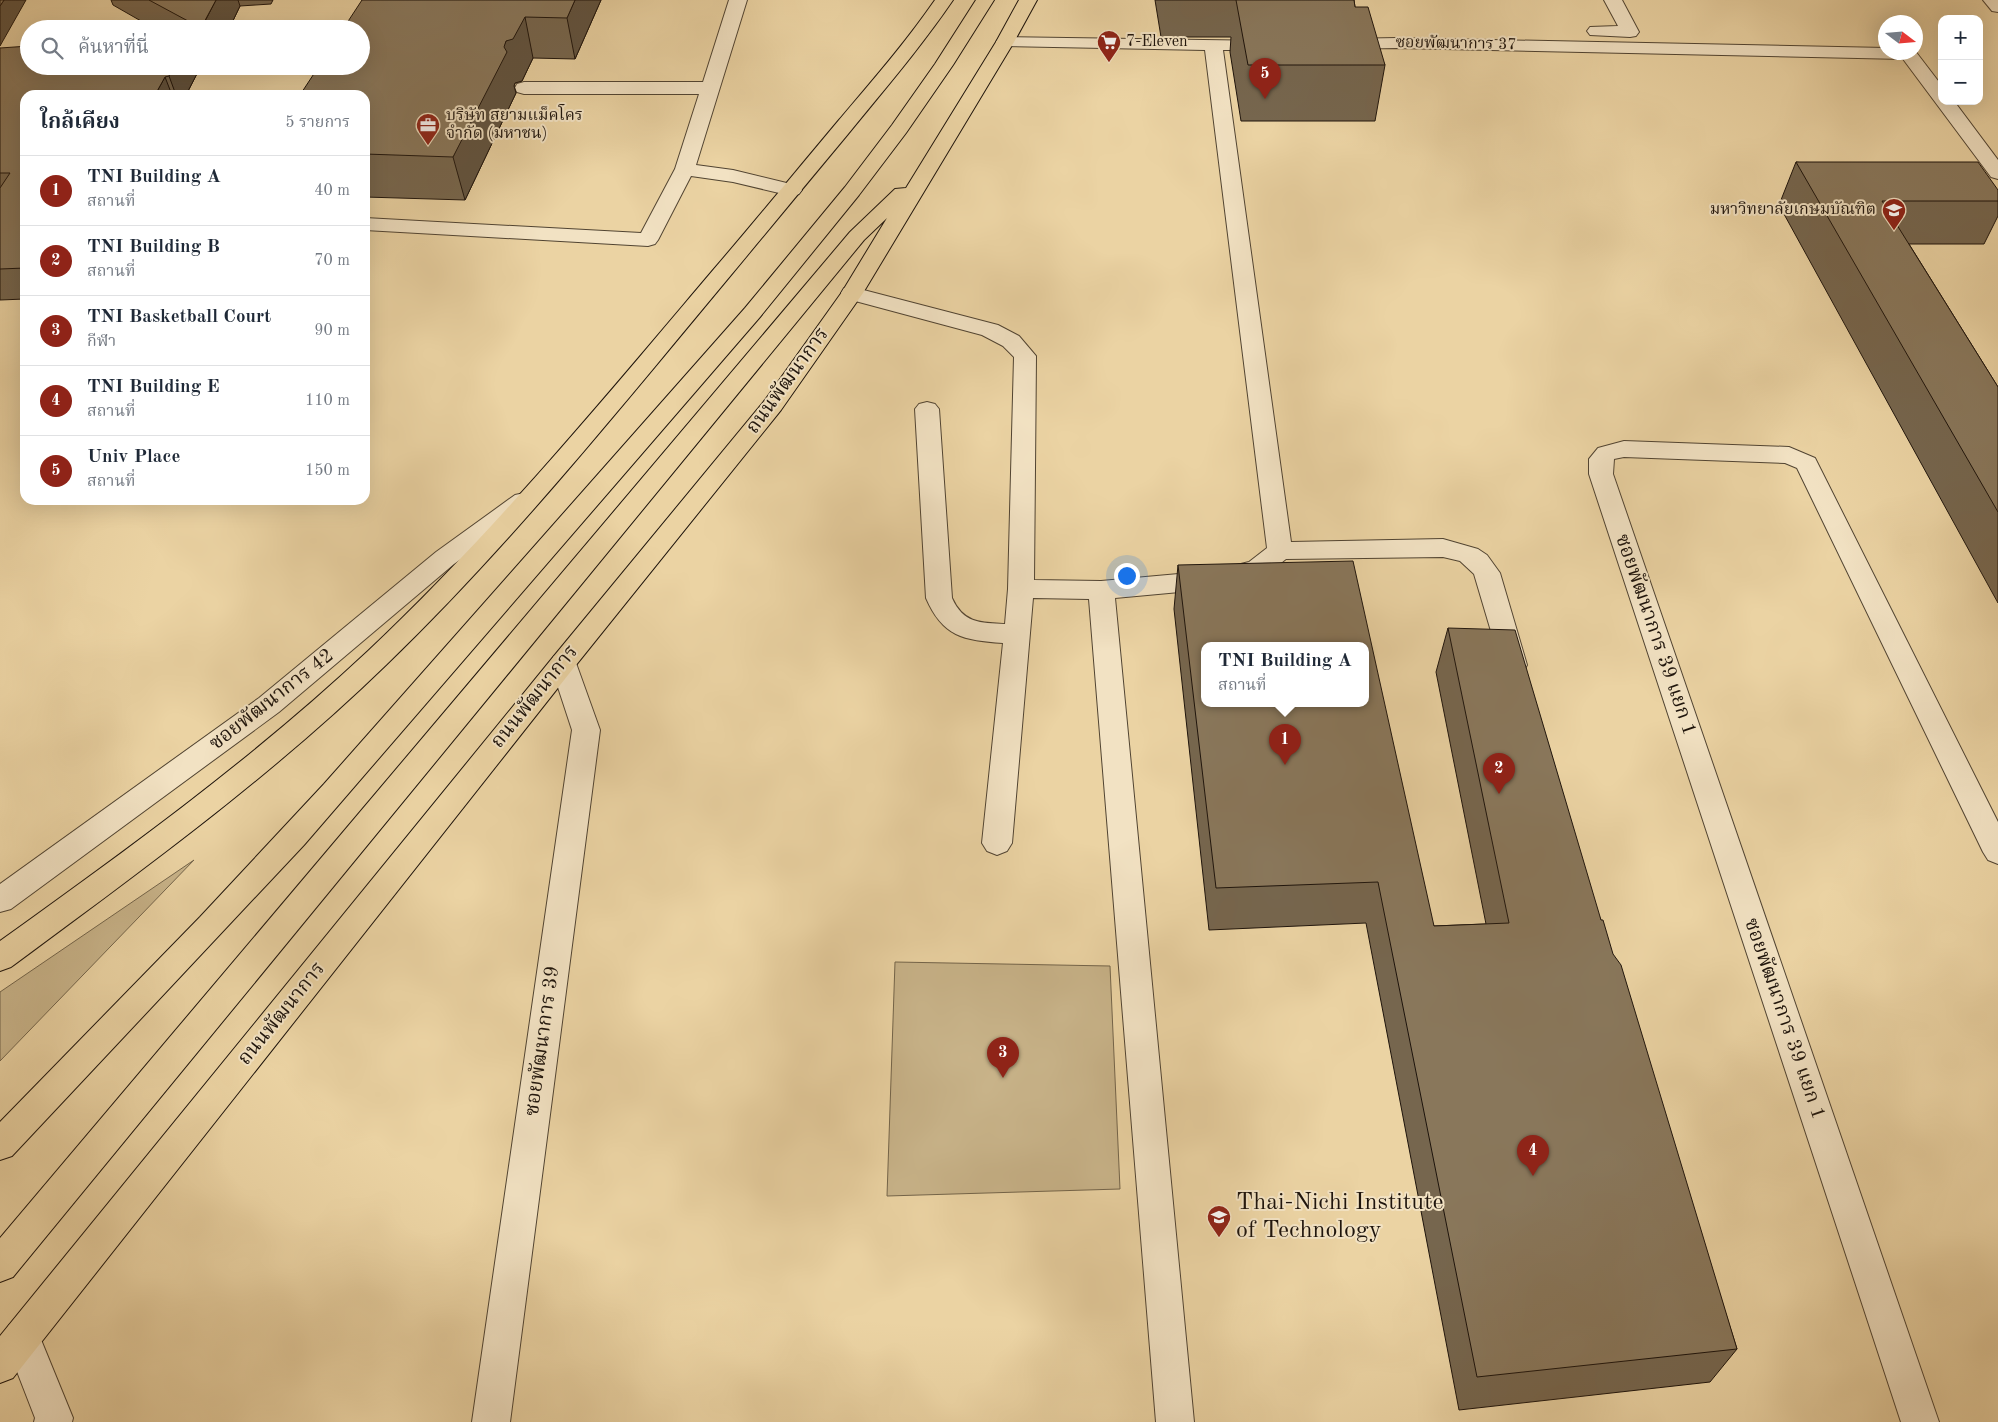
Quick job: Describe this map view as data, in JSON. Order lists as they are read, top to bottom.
{
  "streets": {
    "main road": ["ถนนพัฒนาการ"],
    "street": [
      "ซอยพัฒนาการ 37",
      "ซอยพัฒนาการ 39 แยก 1",
      "ซอยพัฒนาการ 42",
      "ซอยพัฒนาการ 39"
    ]
  },
  "crossings": [
    ["ถนนพัฒนาการ", "ซอยพัฒนาการ 39"]
  ],
  "places": {
    "supermarket": ["7-Eleven"],
    "office": ["บริษัท สยามแม็คโคร จำกัด (มหาชน)"],
    "school or university": ["มหาวิทยาลัยเกษมบัณฑิต", "Thai-Nichi Institute of Technology"]
  },
  "north": "right",
  "page": {
    "map_buttons": ["+", "−"],
    "search": "ค้นหาที่นี่",
    "pins": [
      "5",
      "1",
      "2",
      "3",
      "4"
    ],
    "heading": ["ใกล้เคียง", "5 รายการ"],
    "list": [
      {
        "mark": "1",
        "name": "TNI Building A",
        "note": "สถานที่",
        "value": "40 m"
      },
      {
        "mark": "2",
        "name": "TNI Building B",
        "note": "สถานที่",
        "value": "70 m"
      },
      {
        "mark": "3",
        "name": "TNI Basketball Court",
        "note": "กีฬา",
        "value": "90 m"
      },
      {
        "mark": "4",
        "name": "TNI Building E",
        "note": "สถานที่",
        "value": "110 m"
      },
      {
        "mark": "5",
        "name": "Univ Place",
        "note": "สถานที่",
        "value": "150 m"
      }
    ],
    "popup": ["TNI Building A", "สถานที่"]
  }
}
